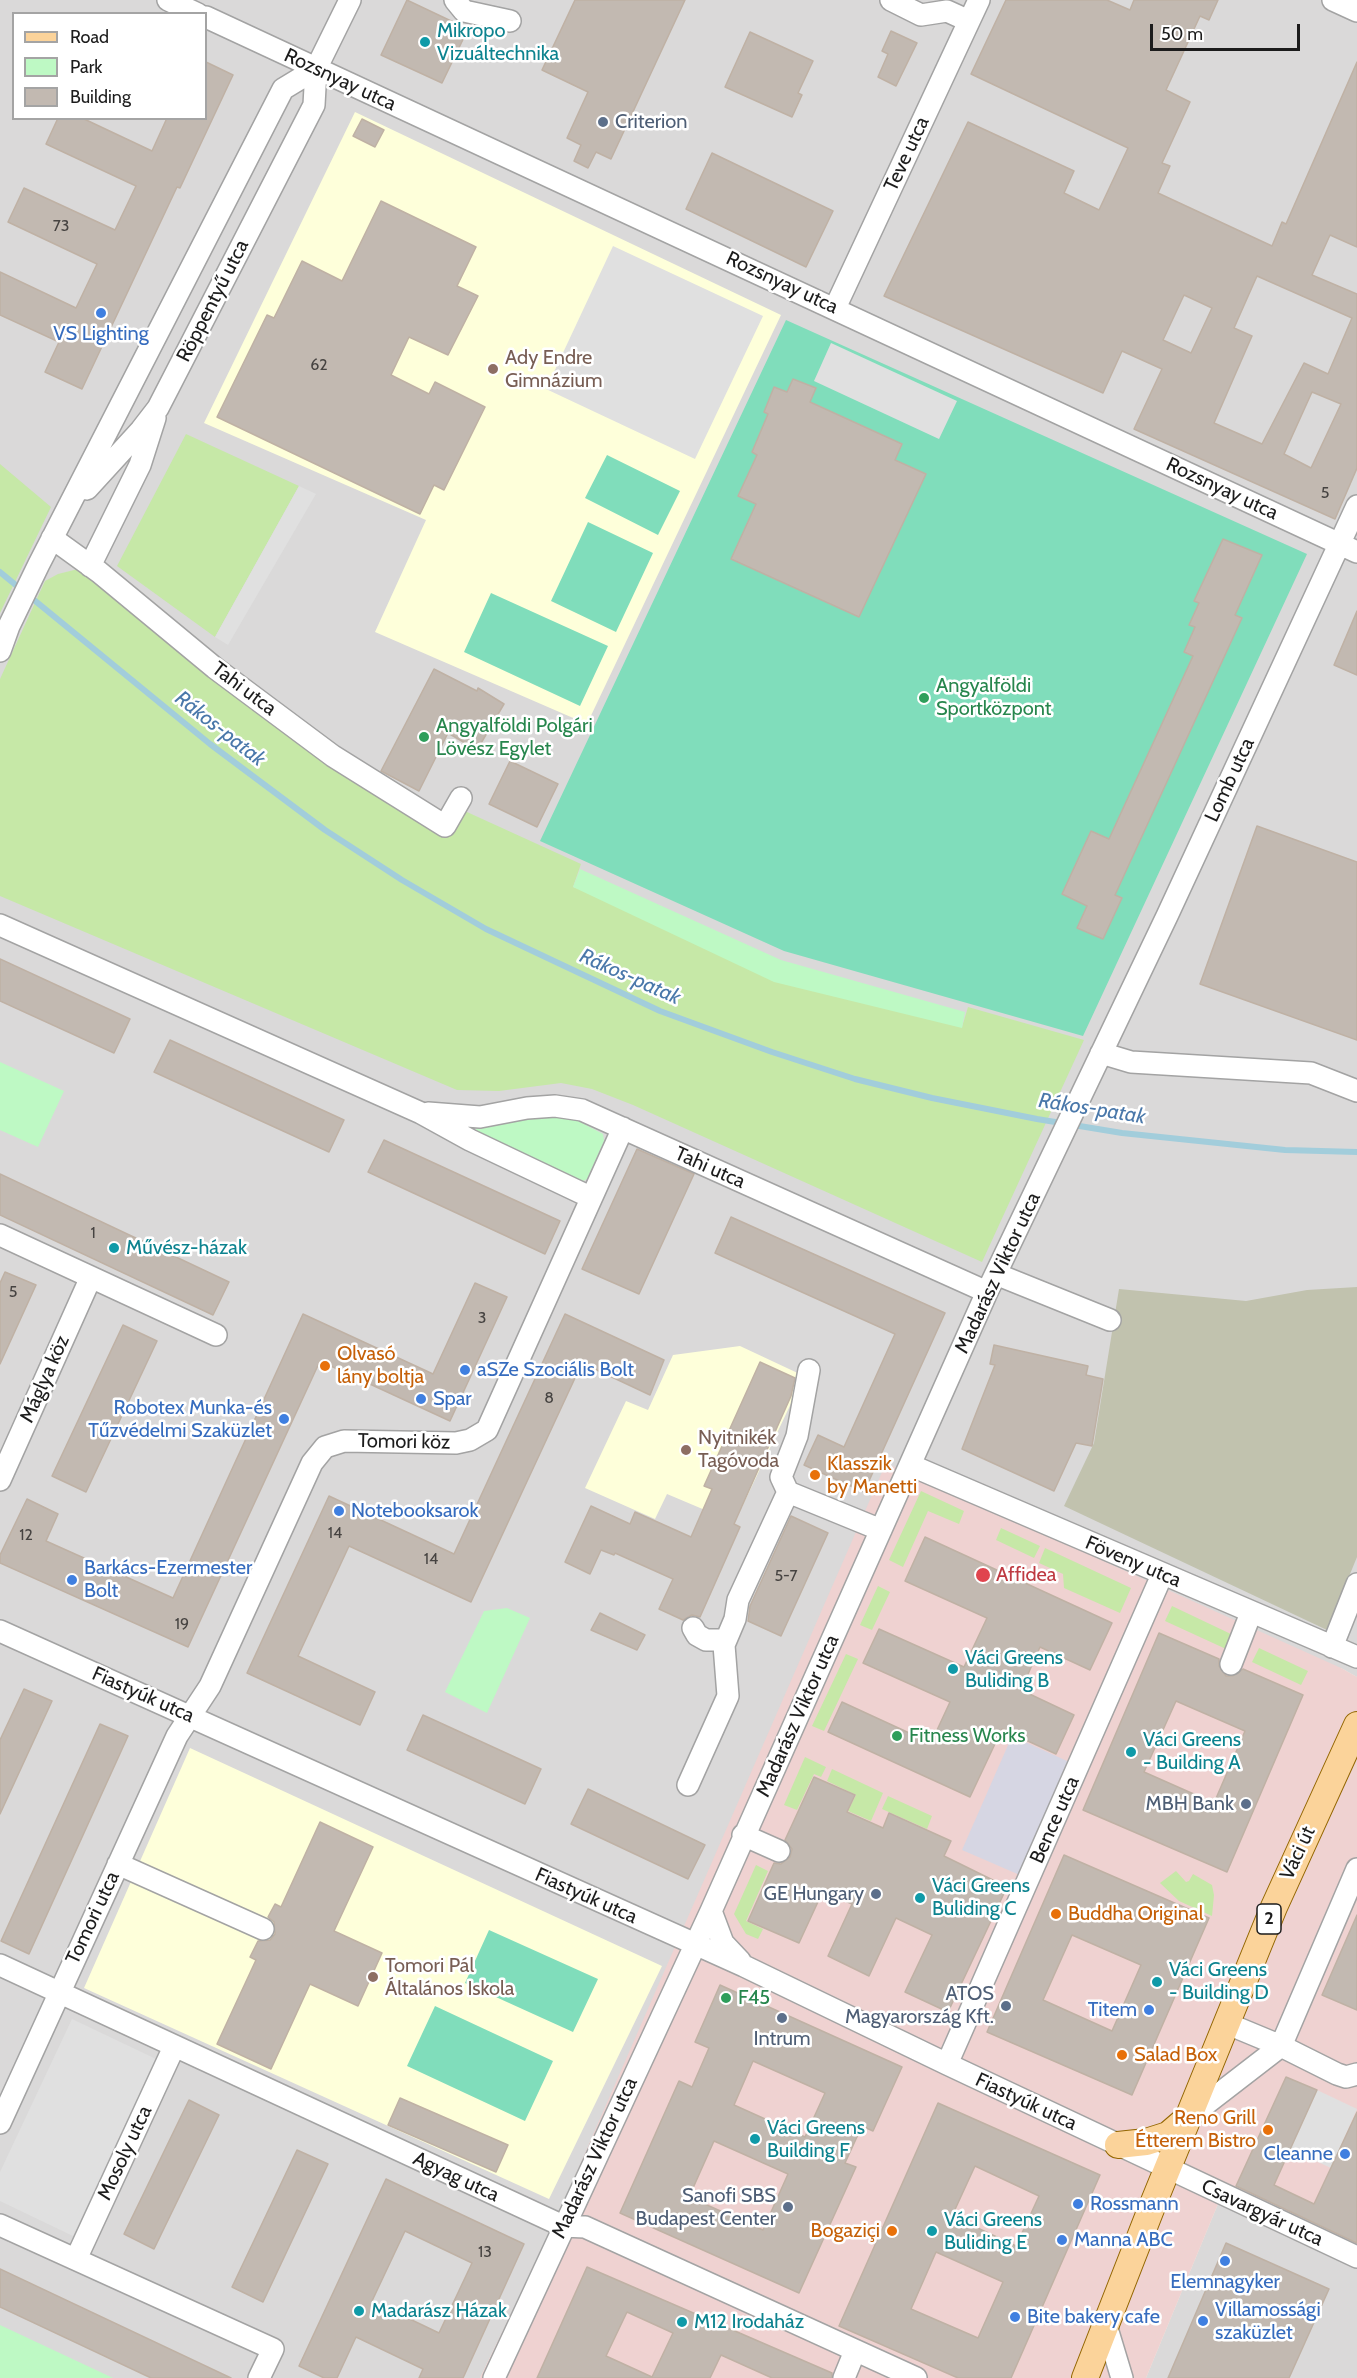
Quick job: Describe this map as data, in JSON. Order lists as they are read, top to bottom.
{
  "streets": {
    "main road": ["Váci út", "2"],
    "street": [
      "Rozsnyay utca",
      "Teve utca",
      "Röppentyű utca",
      "Tahi utca",
      "Lomb utca",
      "Madarász Viktor utca",
      "Máglya köz",
      "Tomori köz",
      "Föveny utca",
      "Fiastyúk utca",
      "Bence utca",
      "Tomori utca",
      "Mosoly utca",
      "Agyag utca",
      "Csavargyár utca"
    ]
  },
  "crossings": [
    ["Rozsnyay utca", "Teve utca"],
    ["Rozsnyay utca", "Röppentyű utca"],
    ["Rozsnyay utca", "Lomb utca"],
    ["Röppentyű utca", "Tahi utca"],
    ["Tahi utca", "Madarász Viktor utca"],
    ["Tahi utca", "Tomori köz"],
    ["Lomb utca", "Madarász Viktor utca"],
    ["Madarász Viktor utca", "Föveny utca"],
    ["Madarász Viktor utca", "Fiastyúk utca"],
    ["Madarász Viktor utca", "Agyag utca"],
    ["Tomori köz", "Fiastyúk utca"],
    ["Tomori köz", "Tomori utca"],
    ["Föveny utca", "Bence utca"],
    ["Fiastyúk utca", "Bence utca"],
    ["Fiastyúk utca", "Váci út"],
    ["Fiastyúk utca", "Tomori utca"],
    ["Fiastyúk utca", "Csavargyár utca"],
    ["Váci út", "Csavargyár utca"],
    ["Tomori utca", "Agyag utca"],
    ["Mosoly utca", "Agyag utca"]
  ],
  "water": ["Rákos-patak"],
  "places": [
    "Mikropo Vizuáltechnika",
    "Criterion",
    "VS Lighting",
    "Ady Endre Gimnázium",
    "Angyalföldi Sportközpont",
    "Angyalföldi Polgári Lövész Egylet",
    "Művész-házak",
    "Olvasó lány boltja",
    "aSZe Szociális Bolt",
    "Spar",
    "Robotex Munka-és Tűzvédelmi Szaküzlet",
    "Nyitnikék Tagóvoda",
    "Klasszik by Manetti",
    "Notebooksarok",
    "Affidea",
    "Barkács-Ezermester Bolt",
    "Váci Greens Buliding B",
    "Fitness Works",
    "Váci Greens - Building A",
    "MBH Bank",
    "GE Hungary",
    "Váci Greens Buliding C",
    "Buddha Original",
    "Tomori Pál Általános Iskola",
    "Váci Greens - Building D",
    "F45",
    "ATOS Magyarország Kft.",
    "Titem",
    "Intrum",
    "Salad Box",
    "Reno Grill Étterem Bistro",
    "Váci Greens Building F",
    "Cleanne",
    "Rossmann",
    "Sanofi SBS Budapest Center",
    "Bogaziçi",
    "Váci Greens Buliding E",
    "Manna ABC",
    "Elemnagyker",
    "Madarász Házak",
    "Bite bakery cafe",
    "Villamossági szaküzlet",
    "M12 Irodaház"
  ],
  "house_numbers": [
    "73",
    "62",
    "5",
    "1",
    "5",
    "3",
    "8",
    "14",
    "12",
    "14",
    "5-7",
    "19",
    "13"
  ],
  "legend": ["Road", "Park", "Building"],
  "scale_bar": "50 m"
}
